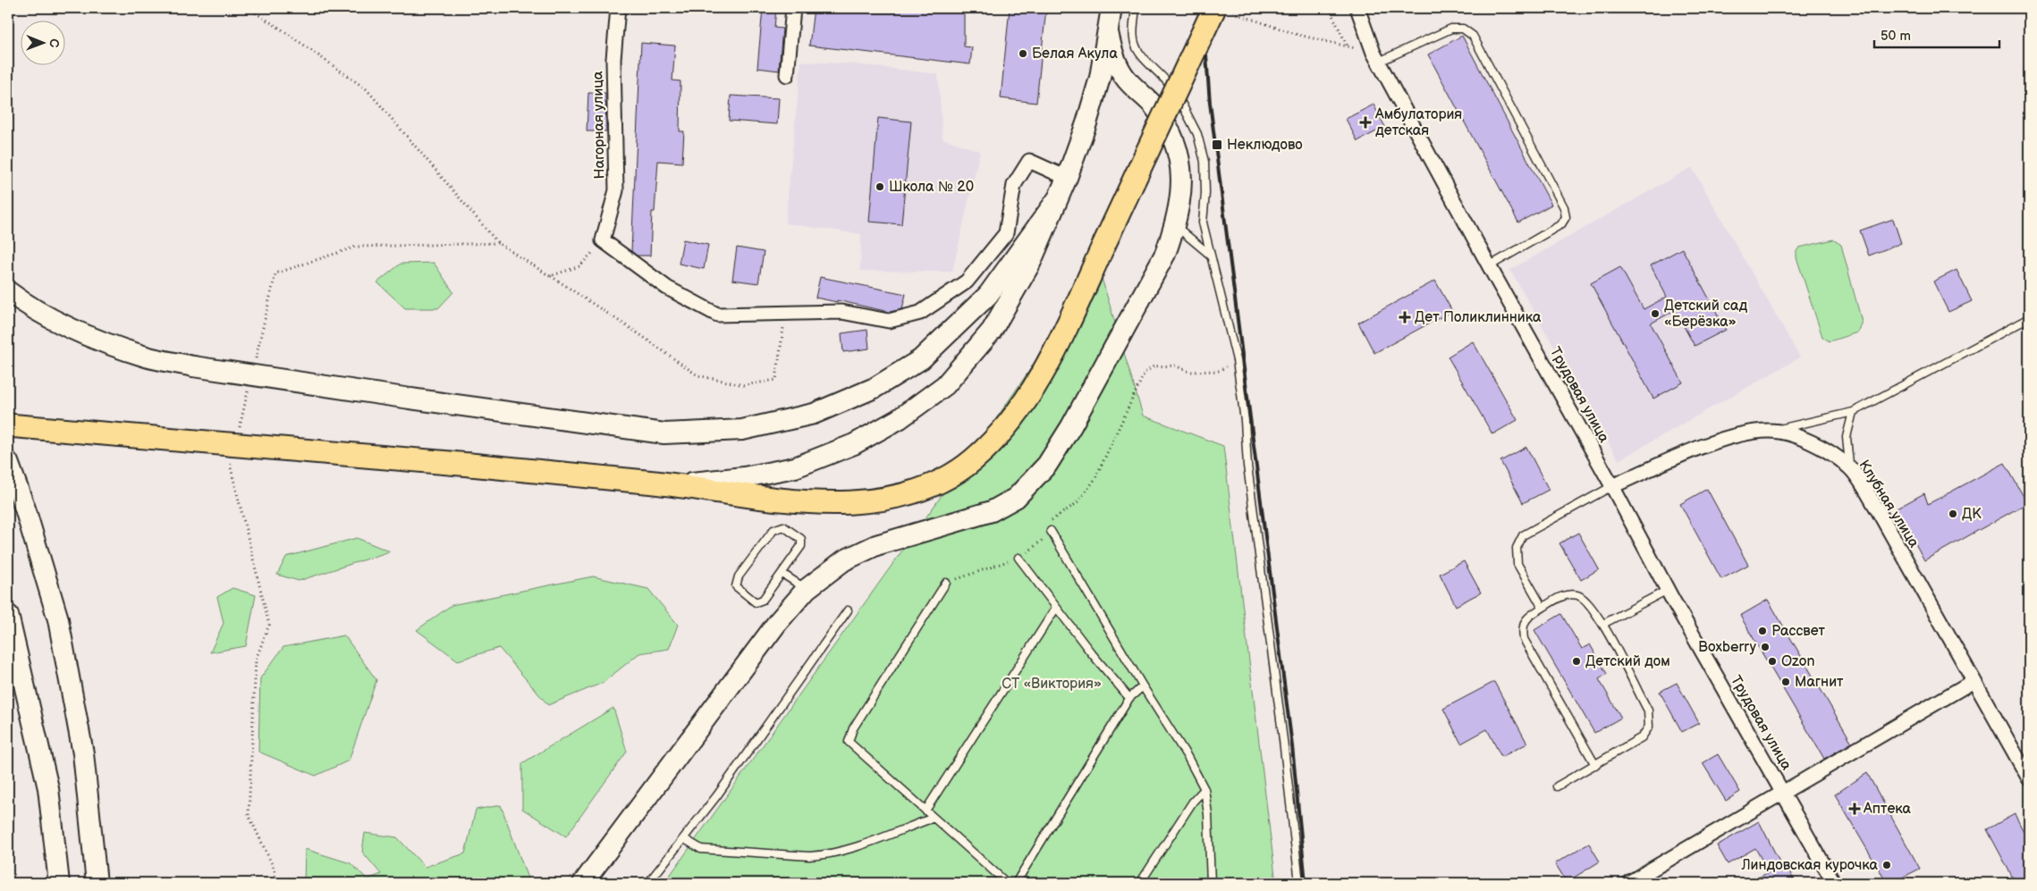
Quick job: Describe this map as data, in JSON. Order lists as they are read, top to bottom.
{
  "streets": {
    "street": ["Нагорная улица", "Трудовая улица", "Клубная улица"]
  },
  "crossings": [
    ["Трудовая улица", "Клубная улица"]
  ],
  "parks": ["СТ «Виктория»"],
  "places": {
    "other": [
      "Белая Акула",
      "Школа № 20",
      "Детский сад «Берёзка»",
      "ДК",
      "Рассвет",
      "Boxberry",
      "Детский дом",
      "Ozon",
      "Магнит",
      "Линдовская курочка"
    ],
    "health": ["Амбулатория детская", "Дет Поликлинника", "Аптека"],
    "transit": ["Неклюдово"]
  },
  "scale_bar": "50 m",
  "north": "right"
}
